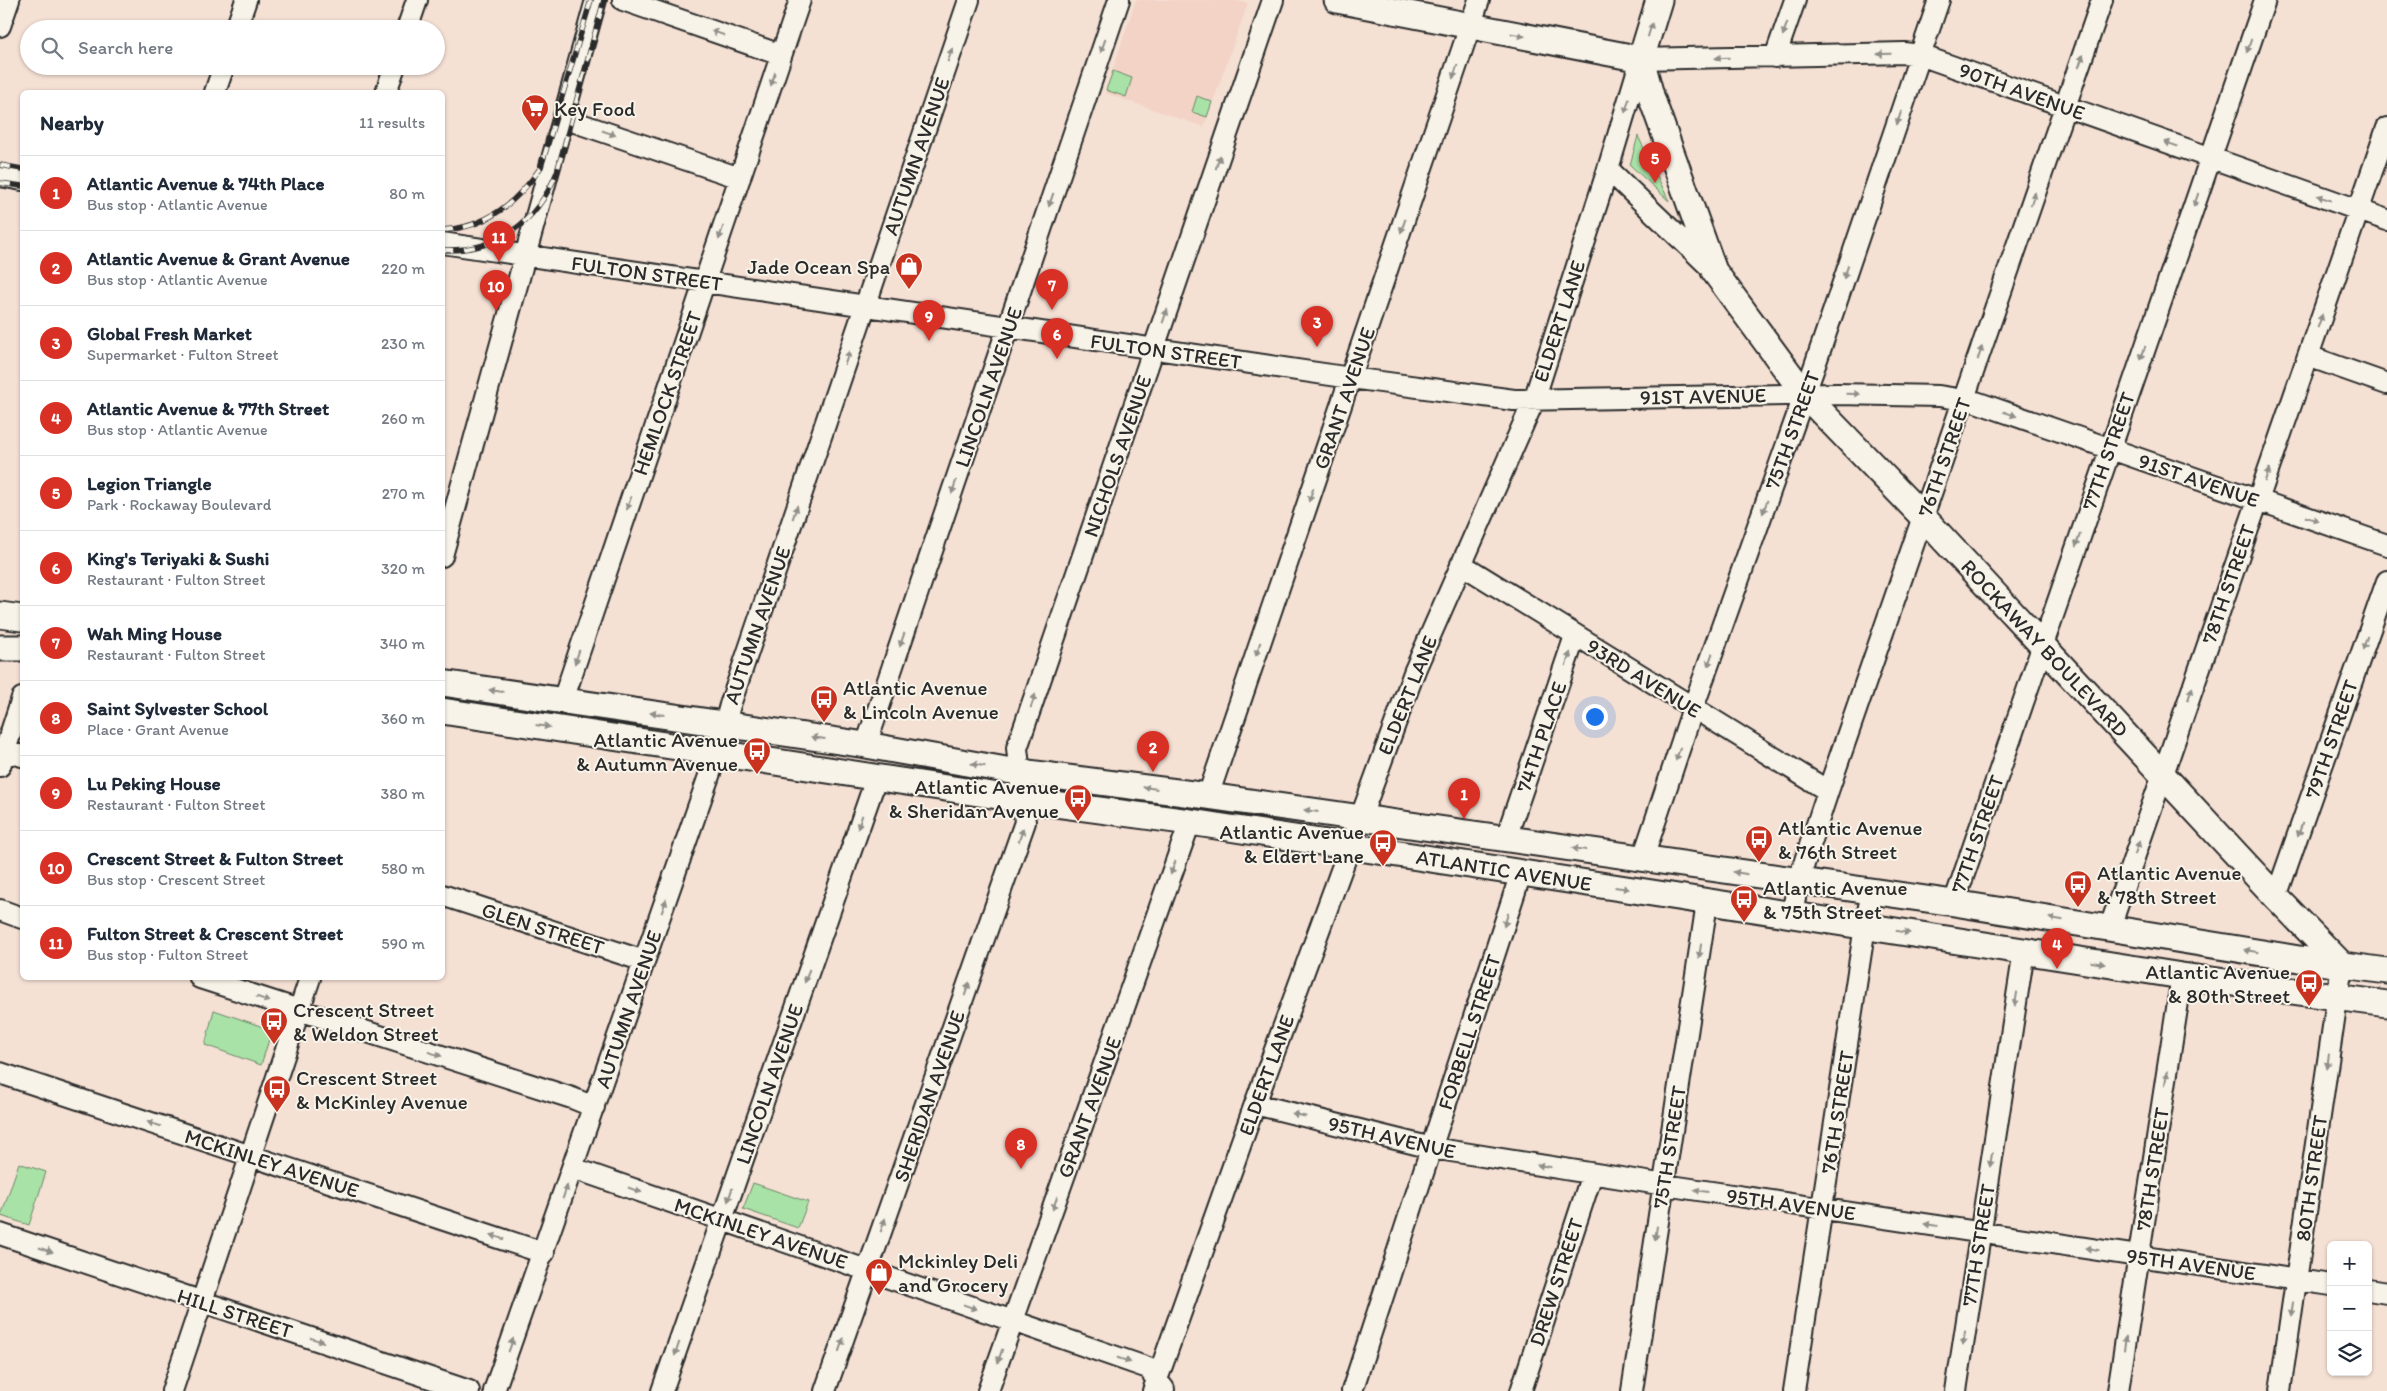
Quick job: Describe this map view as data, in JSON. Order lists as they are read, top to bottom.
{
  "streets": {
    "main road": ["ELDERT LANE", "ROCKAWAY BOULEVARD", "ATLANTIC AVENUE"],
    "street": [
      "90TH AVENUE",
      "AUTUMN AVENUE",
      "FULTON STREET",
      "LINCOLN AVENUE",
      "HEMLOCK STREET",
      "91ST AVENUE",
      "GRANT AVENUE",
      "75TH STREET",
      "77TH STREET",
      "NICHOLS AVENUE",
      "76TH STREET",
      "78TH STREET",
      "93RD AVENUE",
      "74TH PLACE",
      "79TH STREET",
      "GLEN STREET",
      "FORBELL STREET",
      "SHERIDAN AVENUE",
      "95TH AVENUE",
      "MCKINLEY AVENUE",
      "80TH STREET",
      "DREW STREET",
      "HILL STREET"
    ]
  },
  "crossings": [
    ["90TH AVENUE", "ELDERT LANE"],
    ["90TH AVENUE", "75TH STREET"],
    ["90TH AVENUE", "77TH STREET"],
    ["90TH AVENUE", "76TH STREET"],
    ["90TH AVENUE", "78TH STREET"],
    ["90TH AVENUE", "ROCKAWAY BOULEVARD"],
    ["AUTUMN AVENUE", "FULTON STREET"],
    ["AUTUMN AVENUE", "ATLANTIC AVENUE"],
    ["AUTUMN AVENUE", "GLEN STREET"],
    ["AUTUMN AVENUE", "MCKINLEY AVENUE"],
    ["FULTON STREET", "ELDERT LANE"],
    ["FULTON STREET", "LINCOLN AVENUE"],
    ["FULTON STREET", "HEMLOCK STREET"],
    ["FULTON STREET", "91ST AVENUE"],
    ["FULTON STREET", "GRANT AVENUE"],
    ["FULTON STREET", "NICHOLS AVENUE"],
    ["ELDERT LANE", "91ST AVENUE"],
    ["ELDERT LANE", "ROCKAWAY BOULEVARD"],
    ["ELDERT LANE", "93RD AVENUE"],
    ["ELDERT LANE", "ATLANTIC AVENUE"],
    ["ELDERT LANE", "95TH AVENUE"],
    ["ELDERT LANE", "MCKINLEY AVENUE"],
    ["LINCOLN AVENUE", "ATLANTIC AVENUE"],
    ["LINCOLN AVENUE", "MCKINLEY AVENUE"],
    ["HEMLOCK STREET", "ATLANTIC AVENUE"],
    ["91ST AVENUE", "75TH STREET"],
    ["91ST AVENUE", "77TH STREET"],
    ["91ST AVENUE", "76TH STREET"],
    ["91ST AVENUE", "78TH STREET"],
    ["91ST AVENUE", "ROCKAWAY BOULEVARD"],
    ["GRANT AVENUE", "ATLANTIC AVENUE"],
    ["GRANT AVENUE", "MCKINLEY AVENUE"],
    ["75TH STREET", "ROCKAWAY BOULEVARD"],
    ["75TH STREET", "93RD AVENUE"],
    ["75TH STREET", "ATLANTIC AVENUE"],
    ["75TH STREET", "95TH AVENUE"],
    ["77TH STREET", "ROCKAWAY BOULEVARD"],
    ["77TH STREET", "ATLANTIC AVENUE"],
    ["77TH STREET", "95TH AVENUE"],
    ["NICHOLS AVENUE", "ATLANTIC AVENUE"],
    ["NICHOLS AVENUE", "SHERIDAN AVENUE"],
    ["76TH STREET", "ROCKAWAY BOULEVARD"],
    ["76TH STREET", "93RD AVENUE"],
    ["76TH STREET", "ATLANTIC AVENUE"],
    ["76TH STREET", "95TH AVENUE"],
    ["78TH STREET", "ROCKAWAY BOULEVARD"],
    ["78TH STREET", "ATLANTIC AVENUE"],
    ["78TH STREET", "95TH AVENUE"],
    ["ROCKAWAY BOULEVARD", "79TH STREET"],
    ["ROCKAWAY BOULEVARD", "ATLANTIC AVENUE"],
    ["ROCKAWAY BOULEVARD", "80TH STREET"],
    ["93RD AVENUE", "74TH PLACE"],
    ["74TH PLACE", "ATLANTIC AVENUE"],
    ["ATLANTIC AVENUE", "FORBELL STREET"],
    ["ATLANTIC AVENUE", "SHERIDAN AVENUE"],
    ["ATLANTIC AVENUE", "80TH STREET"],
    ["FORBELL STREET", "95TH AVENUE"],
    ["SHERIDAN AVENUE", "MCKINLEY AVENUE"],
    ["95TH AVENUE", "80TH STREET"],
    ["95TH AVENUE", "DREW STREET"]
  ],
  "one_way": [
    "90TH AVENUE",
    "AUTUMN AVENUE",
    "LINCOLN AVENUE",
    "91ST AVENUE",
    "GRANT AVENUE",
    "75TH STREET",
    "77TH STREET",
    "NICHOLS AVENUE",
    "78TH STREET",
    "74TH PLACE",
    "79TH STREET",
    "FORBELL STREET",
    "SHERIDAN AVENUE",
    "95TH AVENUE",
    "80TH STREET",
    "HILL STREET"
  ],
  "places": {
    "supermarket": ["Key Food"],
    "shop": ["Jade Ocean Spa", "Mckinley Deli and Grocery"],
    "bus stop": [
      "Atlantic Avenue & Lincoln Avenue",
      "Atlantic Avenue & Autumn Avenue",
      "Atlantic Avenue & Sheridan Avenue",
      "Atlantic Avenue & 76th Street",
      "Atlantic Avenue & Eldert Lane",
      "Atlantic Avenue & 78th Street",
      "Atlantic Avenue & 75th Street",
      "Atlantic Avenue & 80th Street",
      "Crescent Street & Weldon Street",
      "Crescent Street & McKinley Avenue"
    ]
  },
  "page": {
    "search": "Search here",
    "heading": ["Nearby", "11 results"],
    "pins": [
      "5",
      "11",
      "7",
      "10",
      "9",
      "3",
      "6",
      "2",
      "1",
      "4",
      "8"
    ],
    "list": [
      {
        "mark": "1",
        "name": "Atlantic Avenue & 74th Place",
        "note": "Bus stop · Atlantic Avenue",
        "value": "80 m"
      },
      {
        "mark": "2",
        "name": "Atlantic Avenue & Grant Avenue",
        "note": "Bus stop · Atlantic Avenue",
        "value": "220 m"
      },
      {
        "mark": "3",
        "name": "Global Fresh Market",
        "note": "Supermarket · Fulton Street",
        "value": "230 m"
      },
      {
        "mark": "4",
        "name": "Atlantic Avenue & 77th Street",
        "note": "Bus stop · Atlantic Avenue",
        "value": "260 m"
      },
      {
        "mark": "5",
        "name": "Legion Triangle",
        "note": "Park · Rockaway Boulevard",
        "value": "270 m"
      },
      {
        "mark": "6",
        "name": "King's Teriyaki & Sushi",
        "note": "Restaurant · Fulton Street",
        "value": "320 m"
      },
      {
        "mark": "7",
        "name": "Wah Ming House",
        "note": "Restaurant · Fulton Street",
        "value": "340 m"
      },
      {
        "mark": "8",
        "name": "Saint Sylvester School",
        "note": "Place · Grant Avenue",
        "value": "360 m"
      },
      {
        "mark": "9",
        "name": "Lu Peking House",
        "note": "Restaurant · Fulton Street",
        "value": "380 m"
      },
      {
        "mark": "10",
        "name": "Crescent Street & Fulton Street",
        "note": "Bus stop · Crescent Street",
        "value": "580 m"
      },
      {
        "mark": "11",
        "name": "Fulton Street & Crescent Street",
        "note": "Bus stop · Fulton Street",
        "value": "590 m"
      }
    ],
    "map_buttons": ["+", "−"]
  }
}
